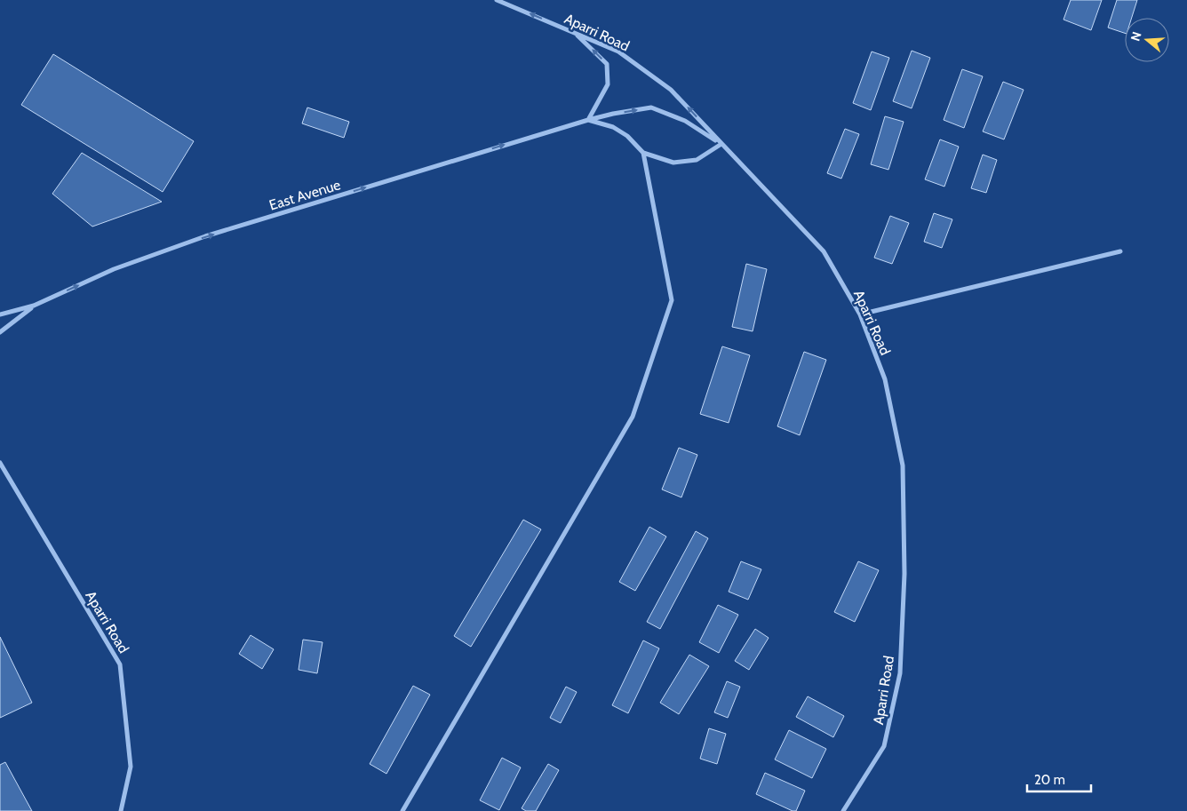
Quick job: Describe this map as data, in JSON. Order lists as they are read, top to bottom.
{
  "streets": {
    "street": ["Aparri Road", "East Avenue"]
  },
  "crossings": [
    ["Aparri Road", "East Avenue"]
  ],
  "one_way": ["East Avenue"],
  "scale_bar": "20 m",
  "north": "left"
}
